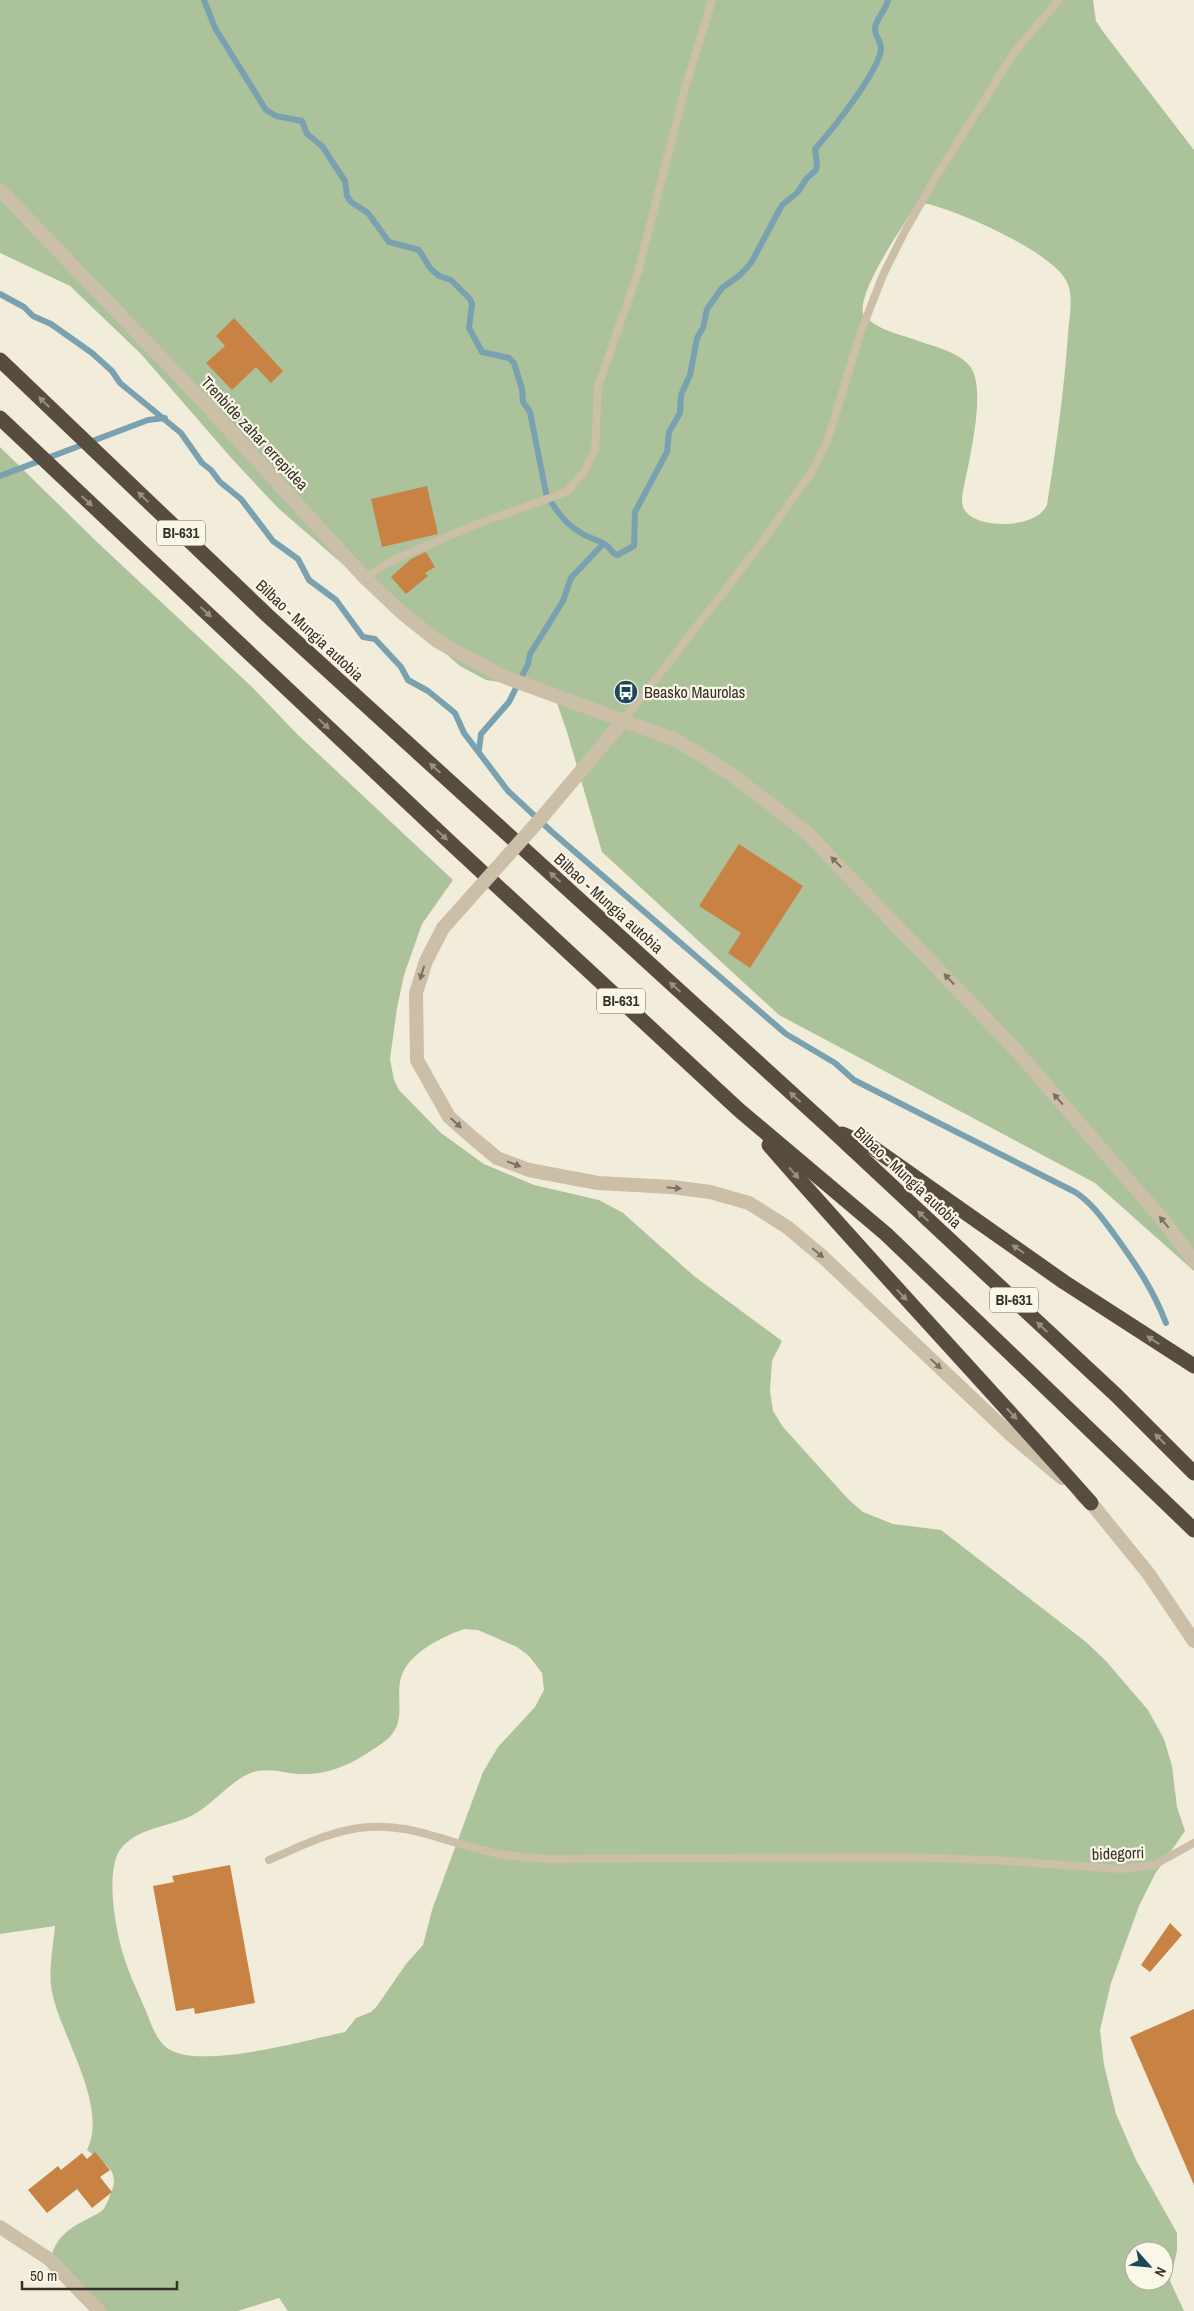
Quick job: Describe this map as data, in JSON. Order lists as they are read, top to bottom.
{
  "streets": {
    "highway": ["BI-631", "Bilbao - Mungia autobia"],
    "street": ["Trenbide zahar errepidea"],
    "lane": ["bidegorri"]
  },
  "one_way": ["Trenbide zahar errepidea"],
  "places": {
    "bus stop": ["Beasko Maurolas"]
  },
  "scale_bar": "50 m",
  "north": "bottom right"
}
